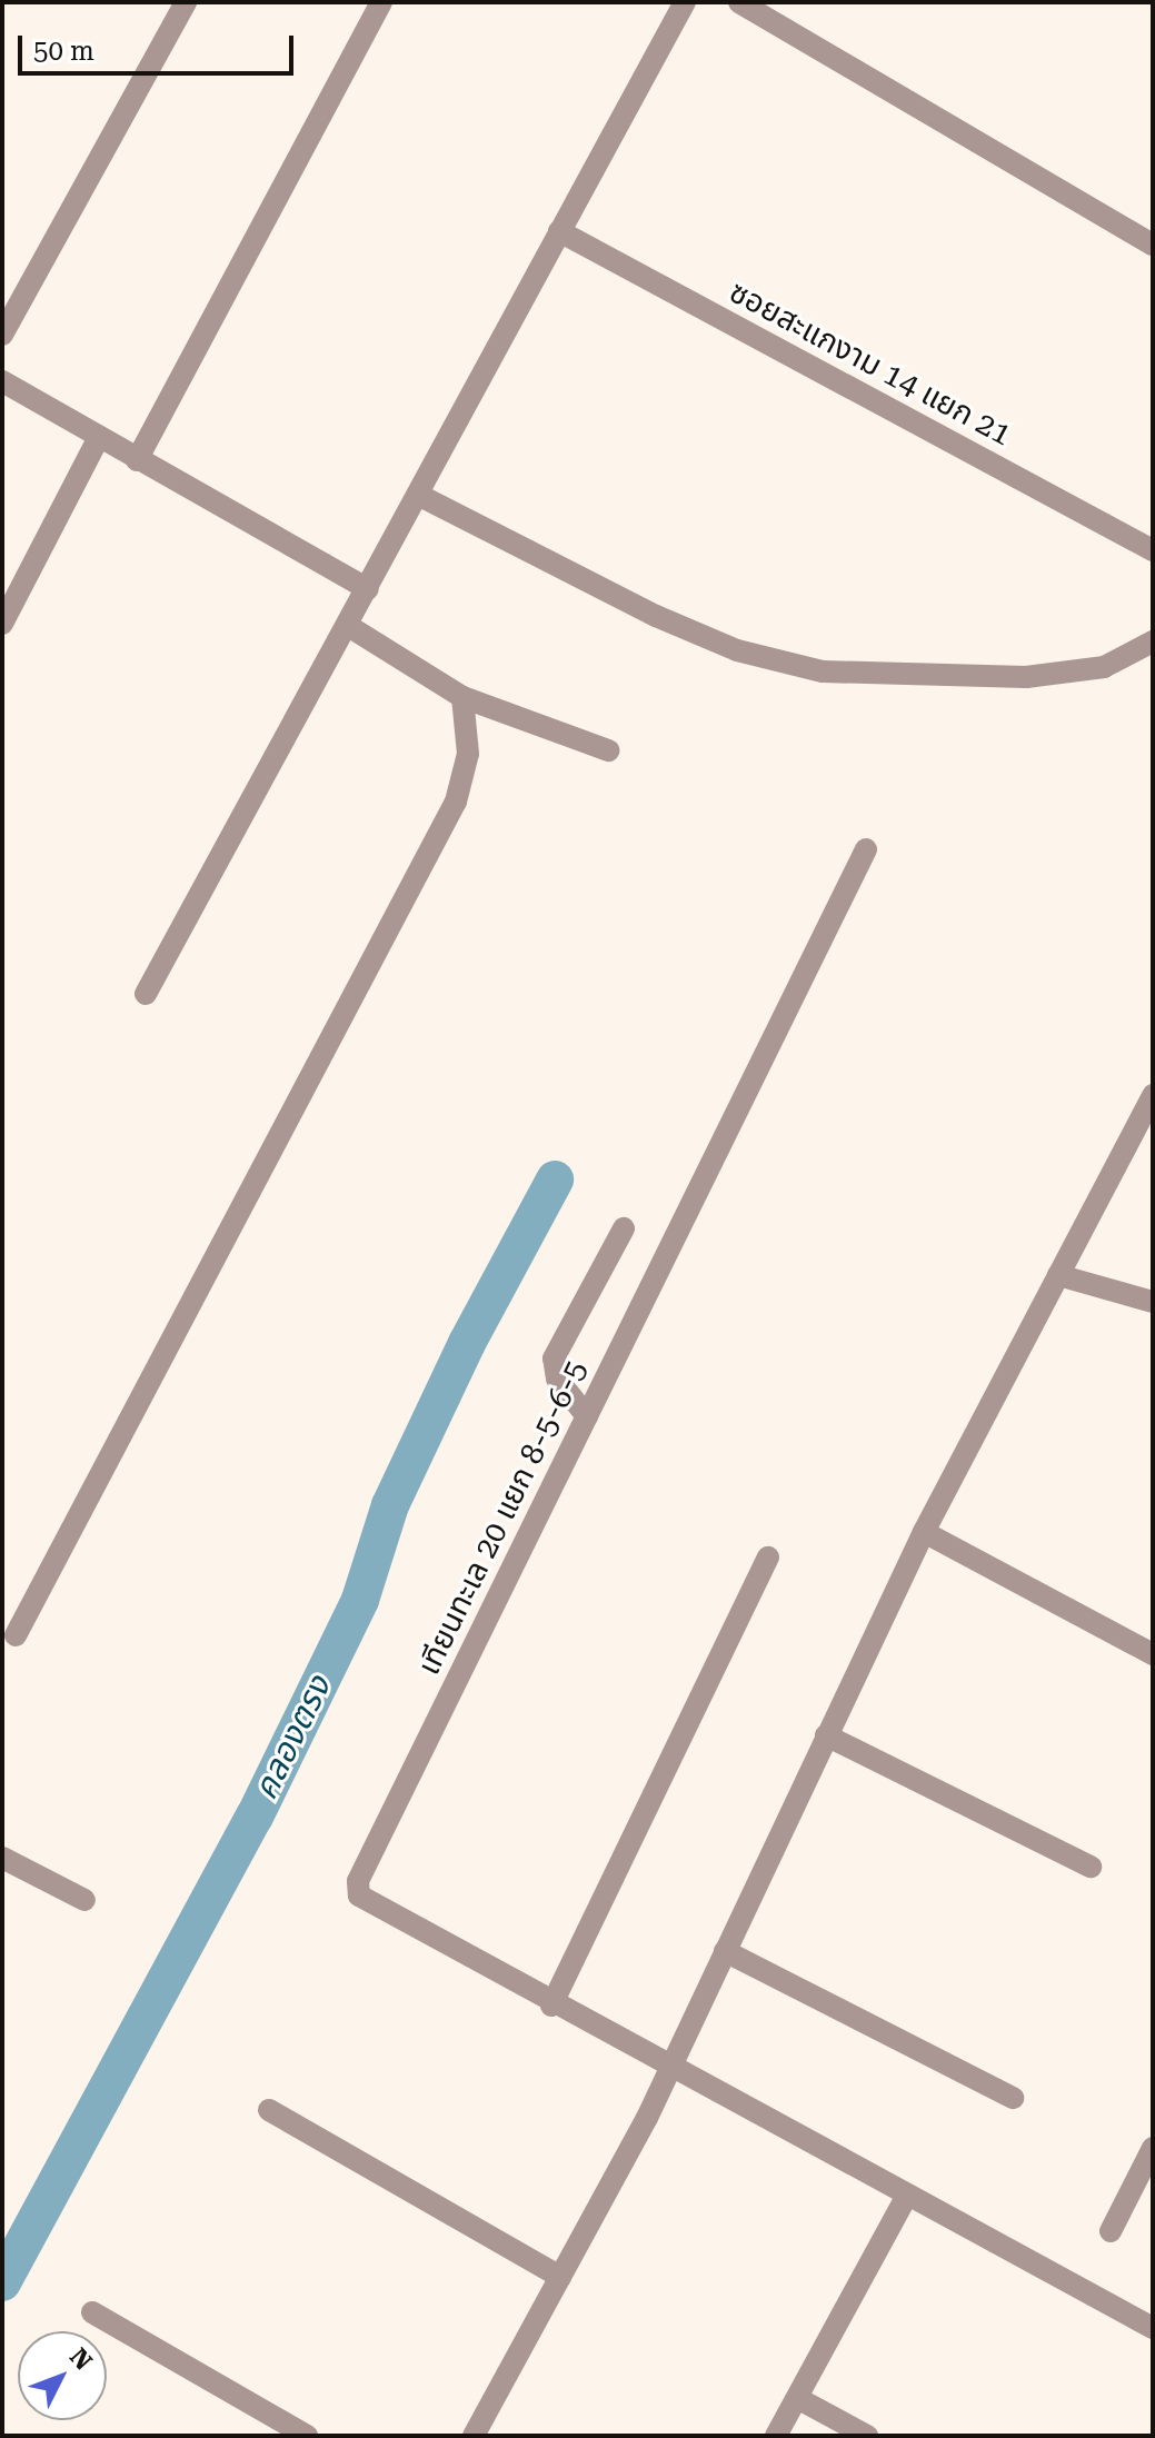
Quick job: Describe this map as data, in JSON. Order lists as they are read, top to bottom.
{
  "streets": {
    "street": ["ซอยสะแกงาม 14 แยก 21", "เทียนทะเล 20 แยก 8-5-6-5"]
  },
  "water": ["คลองตรง"],
  "scale_bar": "50 m",
  "north": "top right"
}
